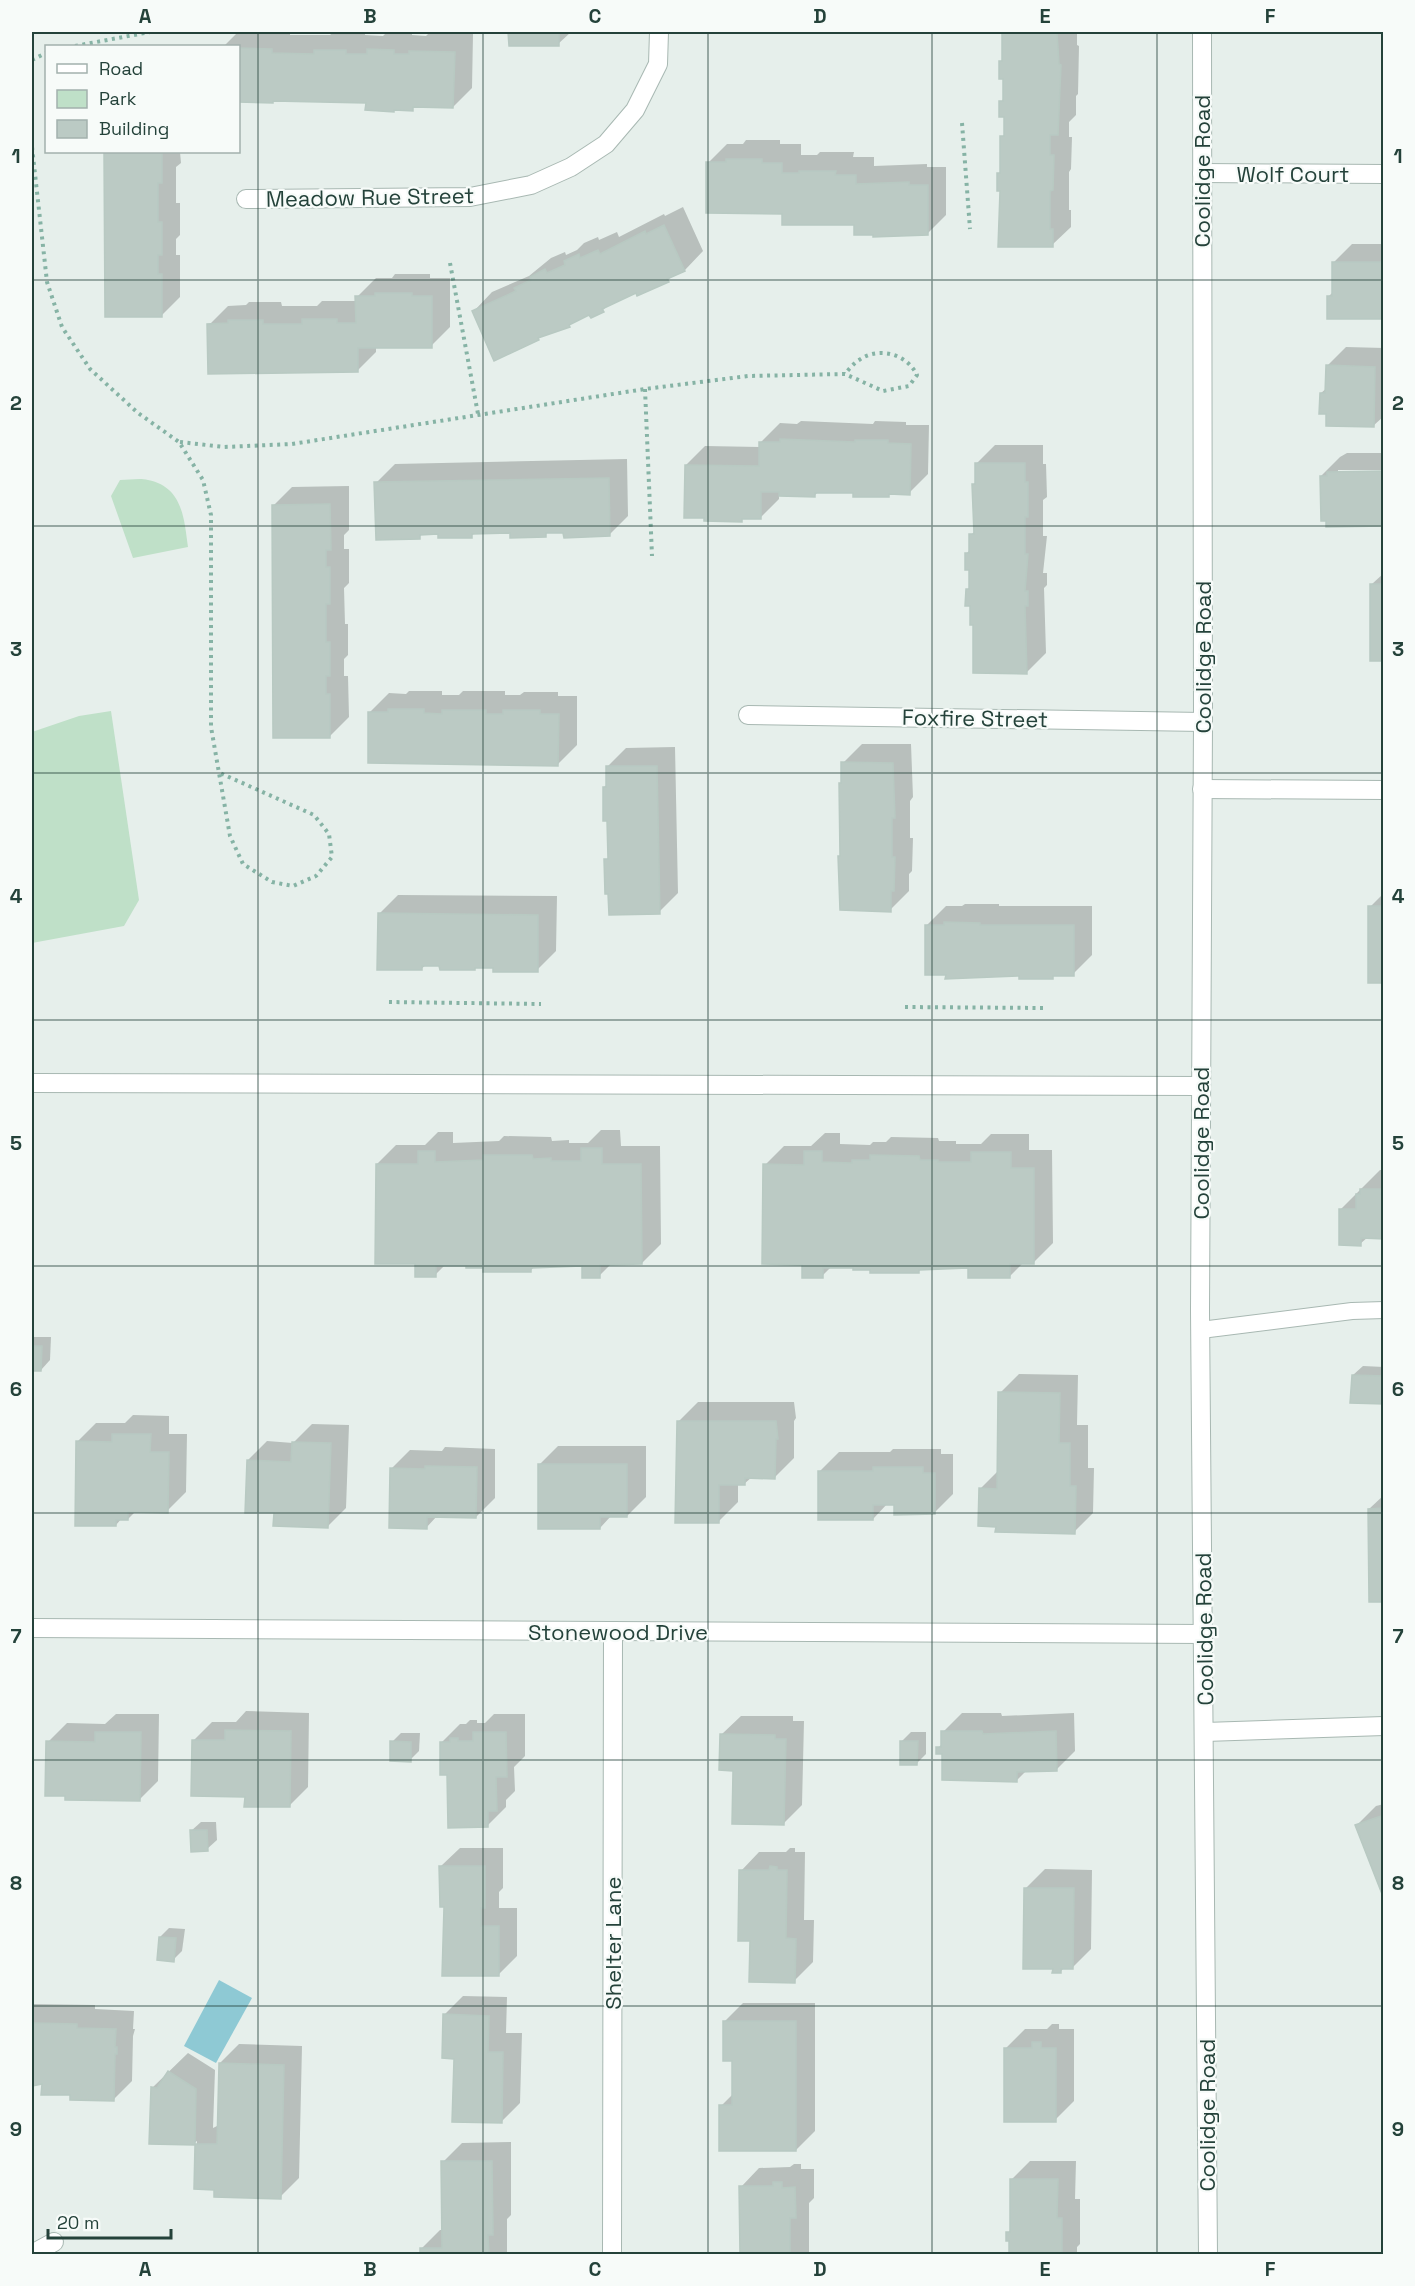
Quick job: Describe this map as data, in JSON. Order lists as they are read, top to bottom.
{
  "streets": {
    "street": [
      "Coolidge Road",
      "Wolf Court",
      "Meadow Rue Street",
      "Foxfire Street",
      "Stonewood Drive",
      "Shelter Lane"
    ]
  },
  "crossings": [
    ["Coolidge Road", "Wolf Court"],
    ["Coolidge Road", "Foxfire Street"],
    ["Coolidge Road", "Stonewood Drive"],
    ["Stonewood Drive", "Shelter Lane"]
  ],
  "legend": ["Road", "Park", "Building"],
  "scale_bar": "20 m",
  "grid": {
    "columns": [
      "A",
      "B",
      "C",
      "D",
      "E",
      "F"
    ],
    "rows": [
      "1",
      "2",
      "3",
      "4",
      "5",
      "6",
      "7",
      "8",
      "9"
    ]
  }
}
